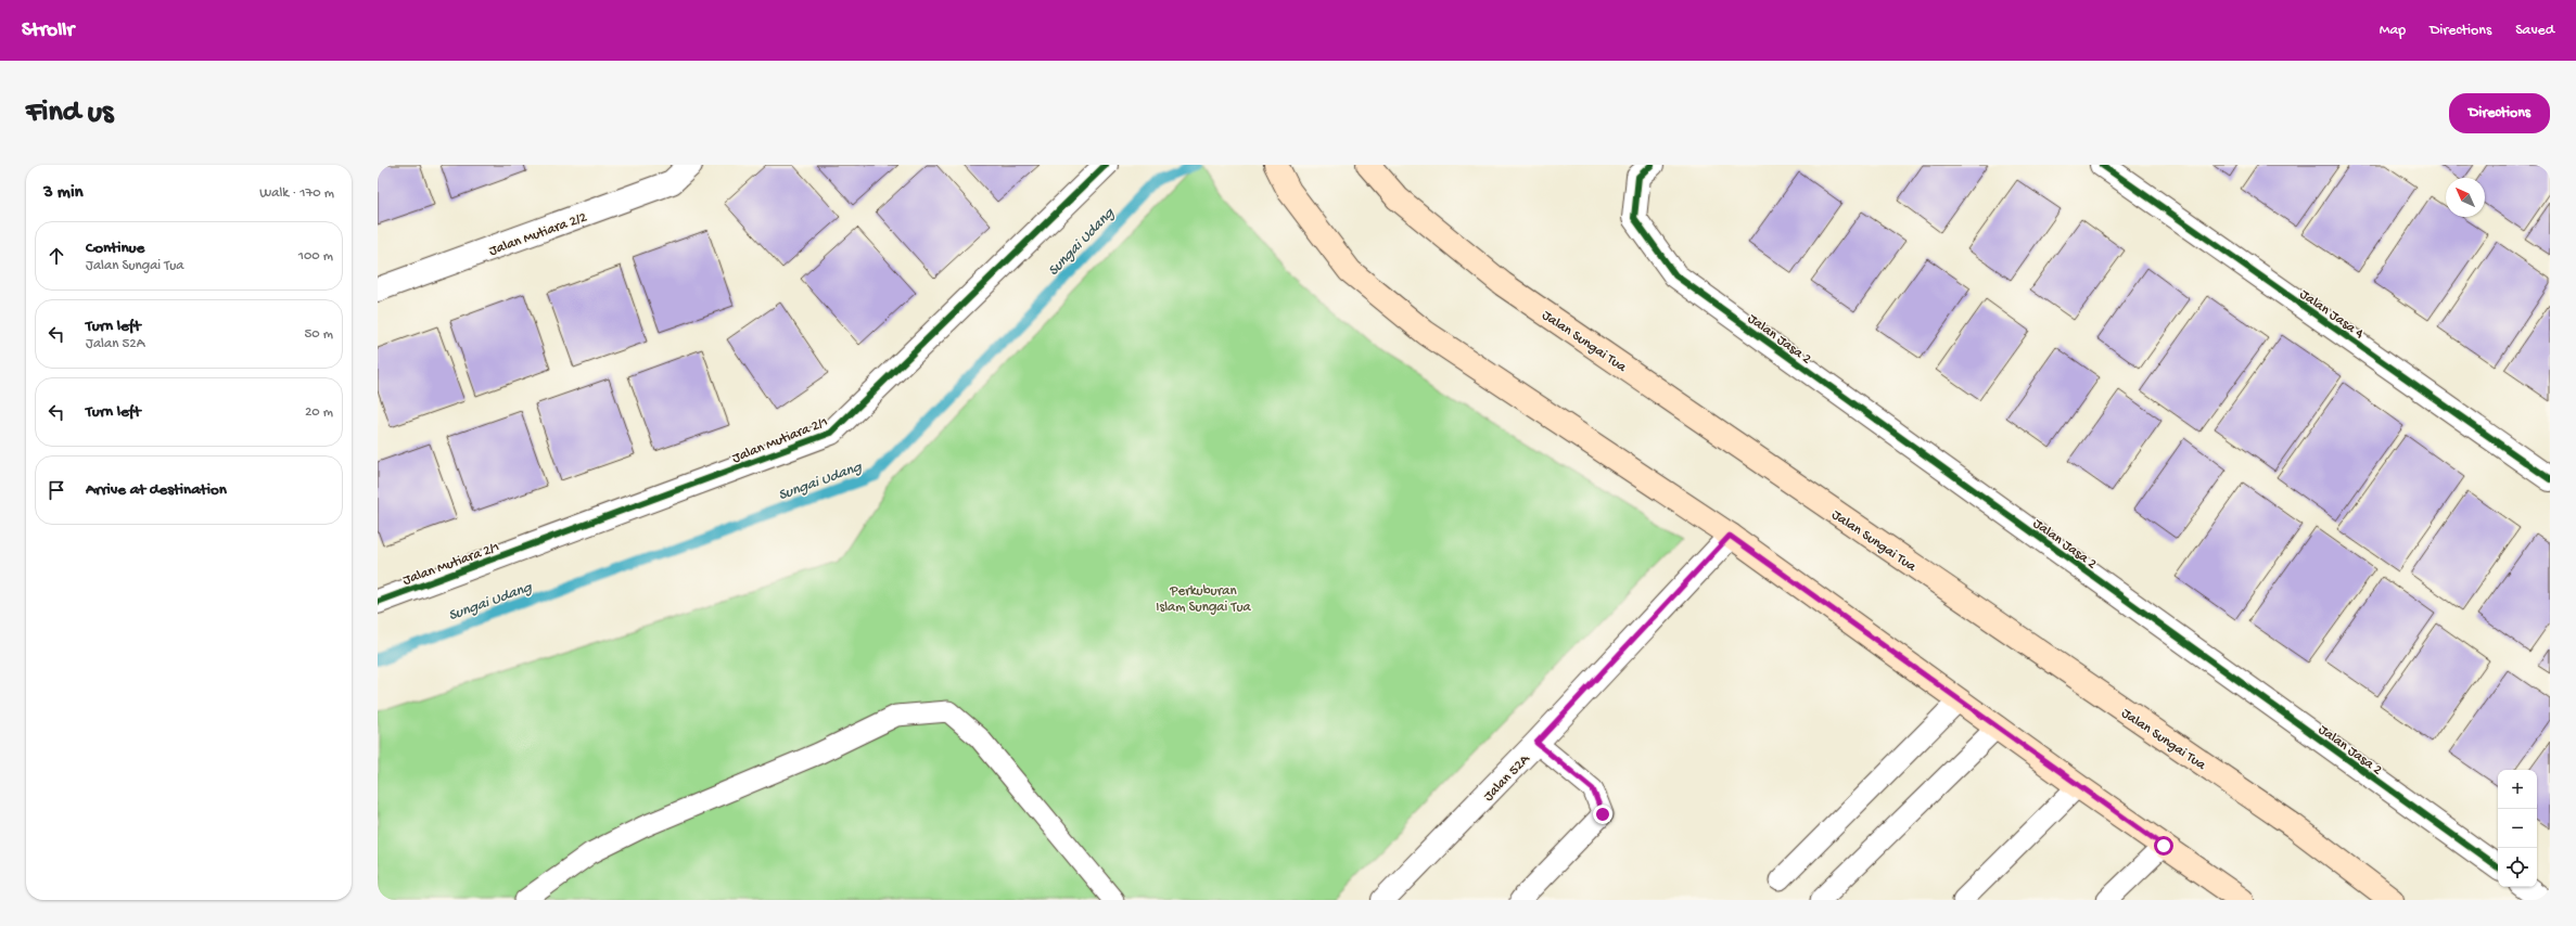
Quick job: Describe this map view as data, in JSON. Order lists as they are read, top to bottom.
{
  "streets": {
    "main road": ["Jalan Sungai Tua"],
    "street": [
      "Jalan Mutiara 2/2",
      "Jalan Jasa 4",
      "Jalan Jasa 2",
      "Jalan Mutiara 2/1",
      "Jalan 52A"
    ]
  },
  "water": ["Sungai Udang"],
  "parks": ["Perkuburan Islam Sungai Tua"],
  "north": "top left",
  "page": {
    "header": "Strollr",
    "nav": ["Map", "Directions", "Saved"],
    "buttons": "Directions",
    "title": "Find us",
    "heading": ["3 min", "Walk · 170 m"],
    "list": [
      ["Continue", "Jalan Sungai Tua", "100 m"],
      ["Turn left", "Jalan 52A", "50 m"],
      ["Turn left", "20 m"],
      "Arrive at destination"
    ],
    "map_buttons": ["+", "−"]
  }
}
